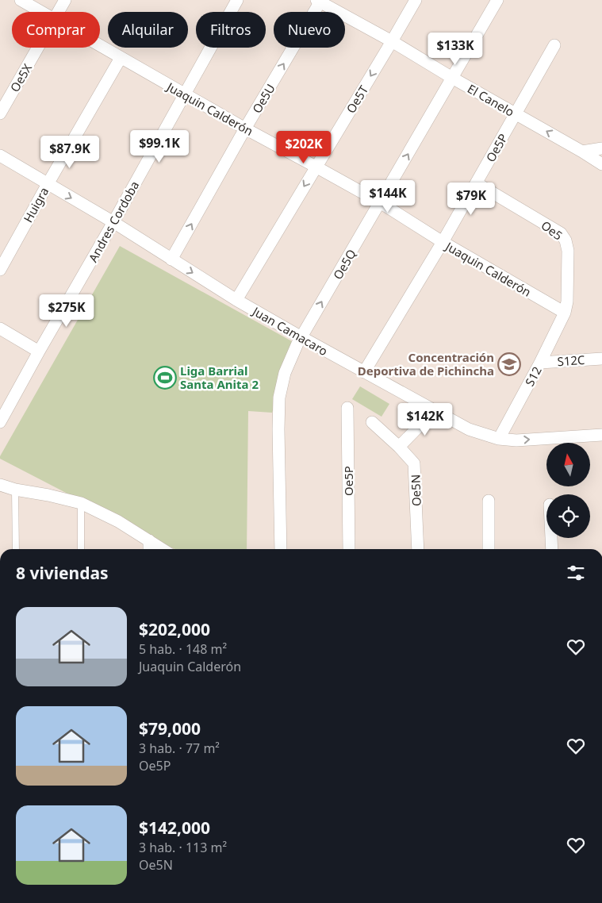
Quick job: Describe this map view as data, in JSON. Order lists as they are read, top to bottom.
{
  "streets": {
    "street": [
      "Oe5X",
      "Oe5U",
      "Oe5T",
      "El Canelo",
      "Juaquin Calderón",
      "Oe5P",
      "Huigra",
      "Andres Cordoba",
      "Oe5",
      "Oe5Q",
      "Juan Camacaro",
      "S12C",
      "S12",
      "Oe5N"
    ]
  },
  "crossings": [
    ["Oe5U", "El Canelo"],
    ["Oe5U", "Juaquin Calderón"],
    ["Oe5U", "Juan Camacaro"],
    ["Oe5T", "El Canelo"],
    ["Oe5T", "Juaquin Calderón"],
    ["Oe5T", "Juan Camacaro"],
    ["El Canelo", "Oe5P"],
    ["El Canelo", "Oe5Q"],
    ["Juaquin Calderón", "Oe5P"],
    ["Juaquin Calderón", "Huigra"],
    ["Juaquin Calderón", "Andres Cordoba"],
    ["Juaquin Calderón", "Oe5"],
    ["Juaquin Calderón", "Oe5Q"],
    ["Juaquin Calderón", "S12"],
    ["Oe5P", "Oe5"],
    ["Oe5P", "Juan Camacaro"],
    ["Huigra", "Juan Camacaro"],
    ["Andres Cordoba", "Juan Camacaro"],
    ["Oe5", "S12"],
    ["Oe5Q", "Juan Camacaro"],
    ["Juan Camacaro", "S12"],
    ["S12C", "S12"]
  ],
  "one_way": [
    "Oe5U",
    "Oe5T",
    "Oe5Q",
    "Juan Camacaro"
  ],
  "places": {
    "school or university": ["Concentración Deportiva de Pichincha"],
    "sports": ["Liga Barrial Santa Anita 2"]
  },
  "north": "top",
  "page": {
    "chip": [
      "Comprar",
      "Alquilar",
      "Filtros",
      "Nuevo"
    ],
    "price": [
      "$133K",
      "$99.1K",
      "$202K",
      "$87.9K",
      "$144K",
      "$79K",
      "$275K",
      "$142K"
    ],
    "heading": "8 viviendas",
    "list": [
      {
        "name": "$202,000",
        "note": "5 hab. · 148 m² · Juaquin Calderón"
      },
      {
        "name": "$79,000",
        "note": "3 hab. · 77 m² · Oe5P"
      },
      {
        "name": "$142,000",
        "note": "3 hab. · 113 m² · Oe5N"
      }
    ]
  }
}
